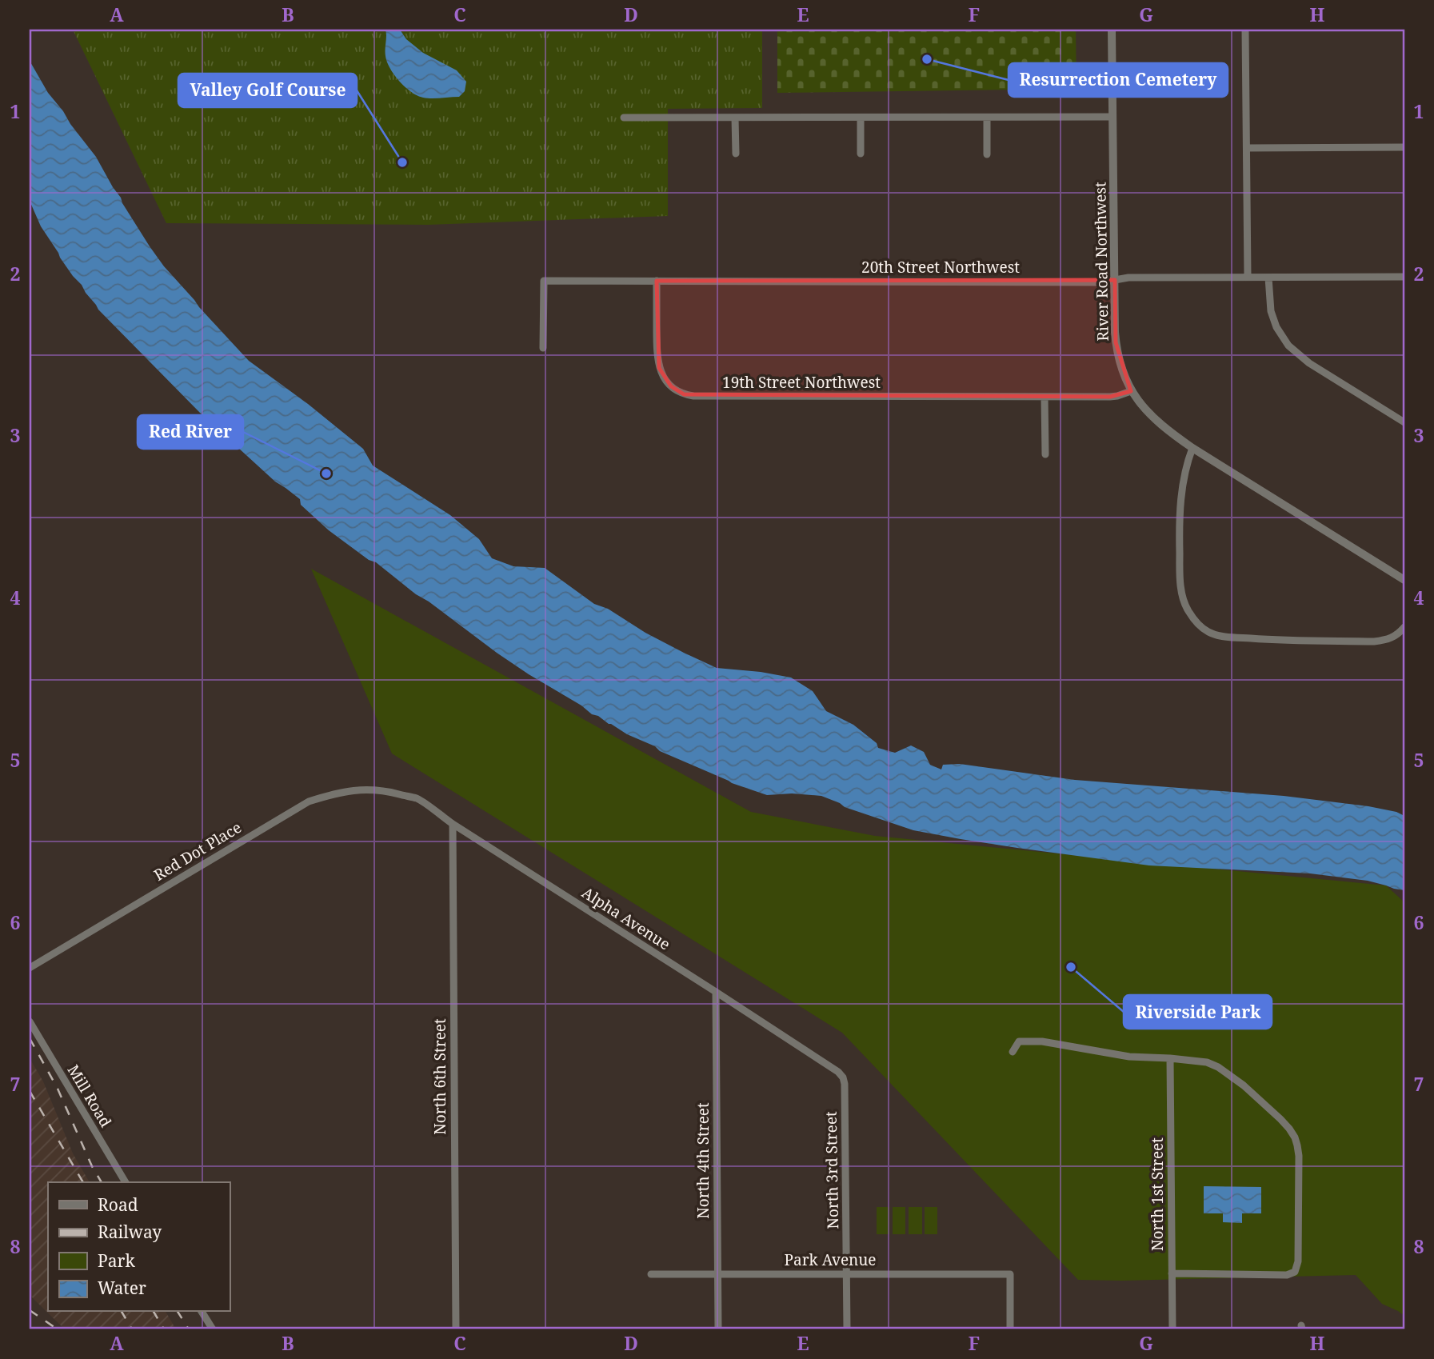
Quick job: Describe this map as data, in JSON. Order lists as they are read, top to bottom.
{
  "streets": {
    "street": [
      "River Road Northwest",
      "20th Street Northwest",
      "19th Street Northwest",
      "Red Dot Place",
      "Alpha Avenue",
      "North 6th Street",
      "Mill Road",
      "North 4th Street",
      "North 3rd Street",
      "North 1st Street",
      "Park Avenue"
    ]
  },
  "crossings": [
    ["River Road Northwest", "20th Street Northwest"],
    ["River Road Northwest", "19th Street Northwest"],
    ["20th Street Northwest", "19th Street Northwest"],
    ["Red Dot Place", "Alpha Avenue"],
    ["Alpha Avenue", "North 6th Street"],
    ["Alpha Avenue", "North 4th Street"],
    ["Alpha Avenue", "North 3rd Street"],
    ["North 4th Street", "Park Avenue"],
    ["North 3rd Street", "Park Avenue"]
  ],
  "places": [
    "Resurrection Cemetery",
    "Valley Golf Course",
    "Red River",
    "Riverside Park"
  ],
  "legend": [
    "Road",
    "Railway",
    "Park",
    "Water"
  ],
  "grid": {
    "columns": [
      "A",
      "B",
      "C",
      "D",
      "E",
      "F",
      "G",
      "H"
    ],
    "rows": [
      "1",
      "2",
      "3",
      "4",
      "5",
      "6",
      "7",
      "8"
    ]
  }
}
